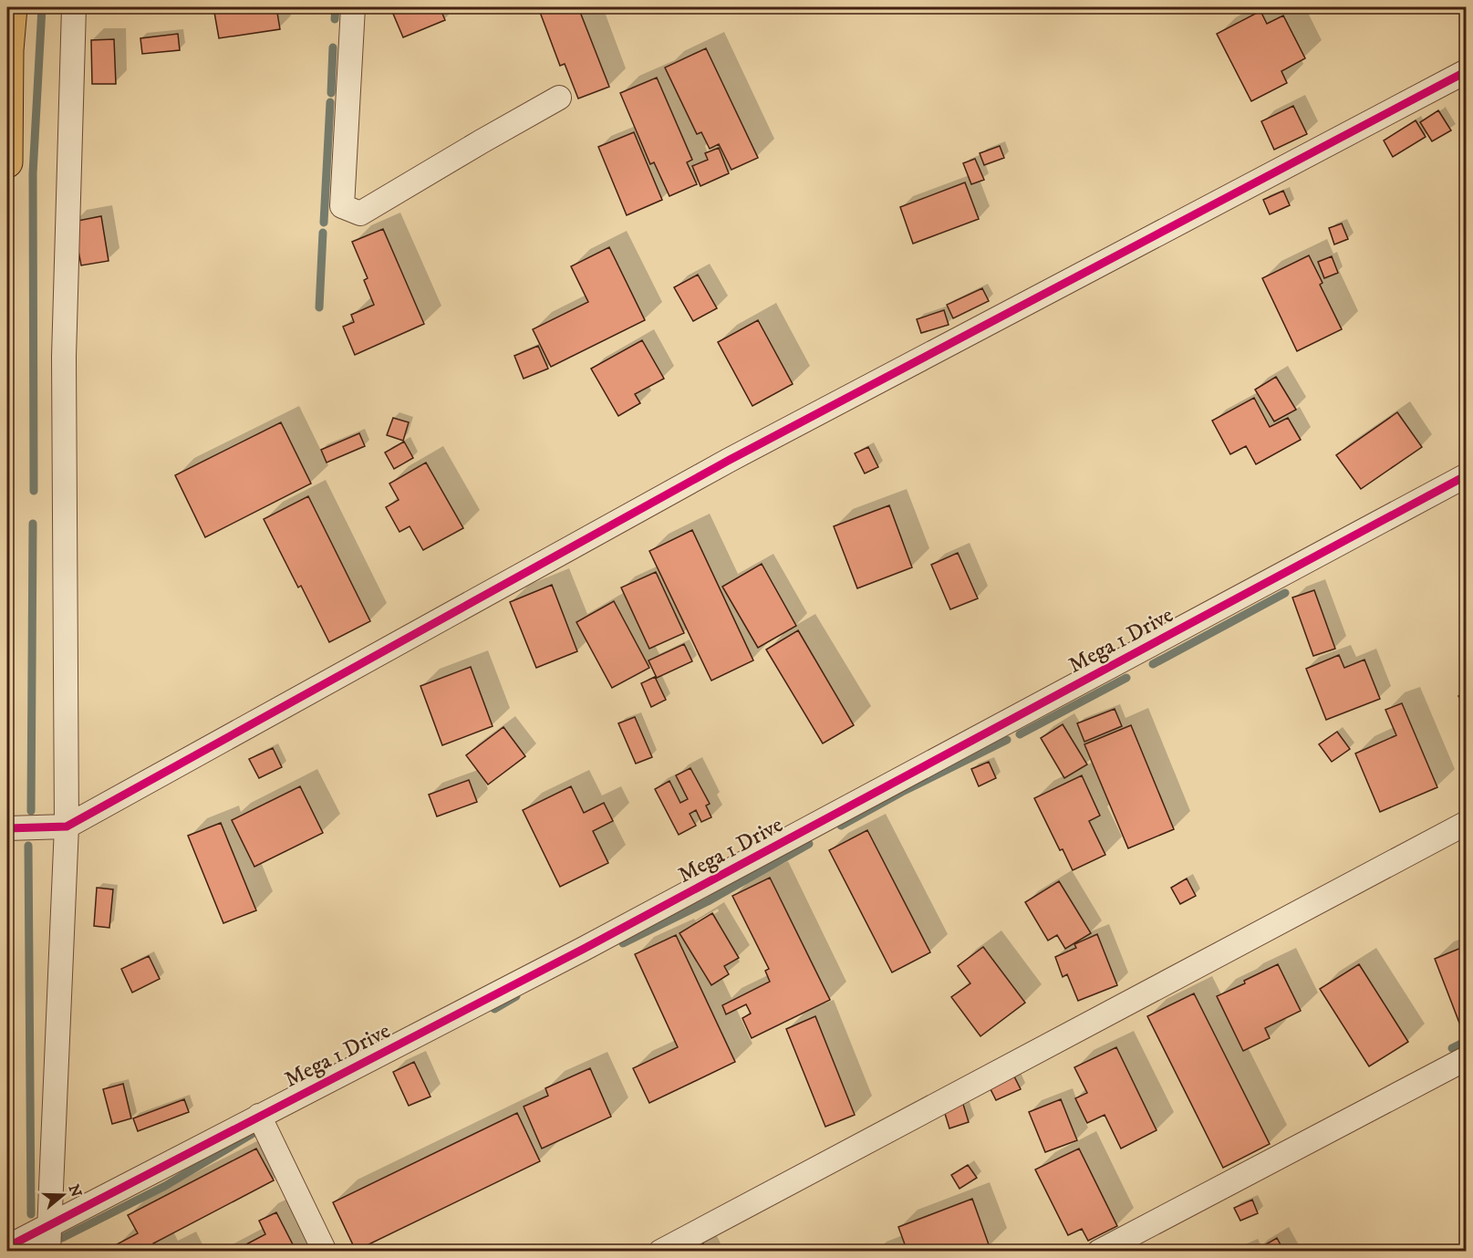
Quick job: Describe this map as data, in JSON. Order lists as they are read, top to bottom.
{
  "streets": {
    "street": ["Mega 1 Drive"]
  },
  "north": "right"
}
